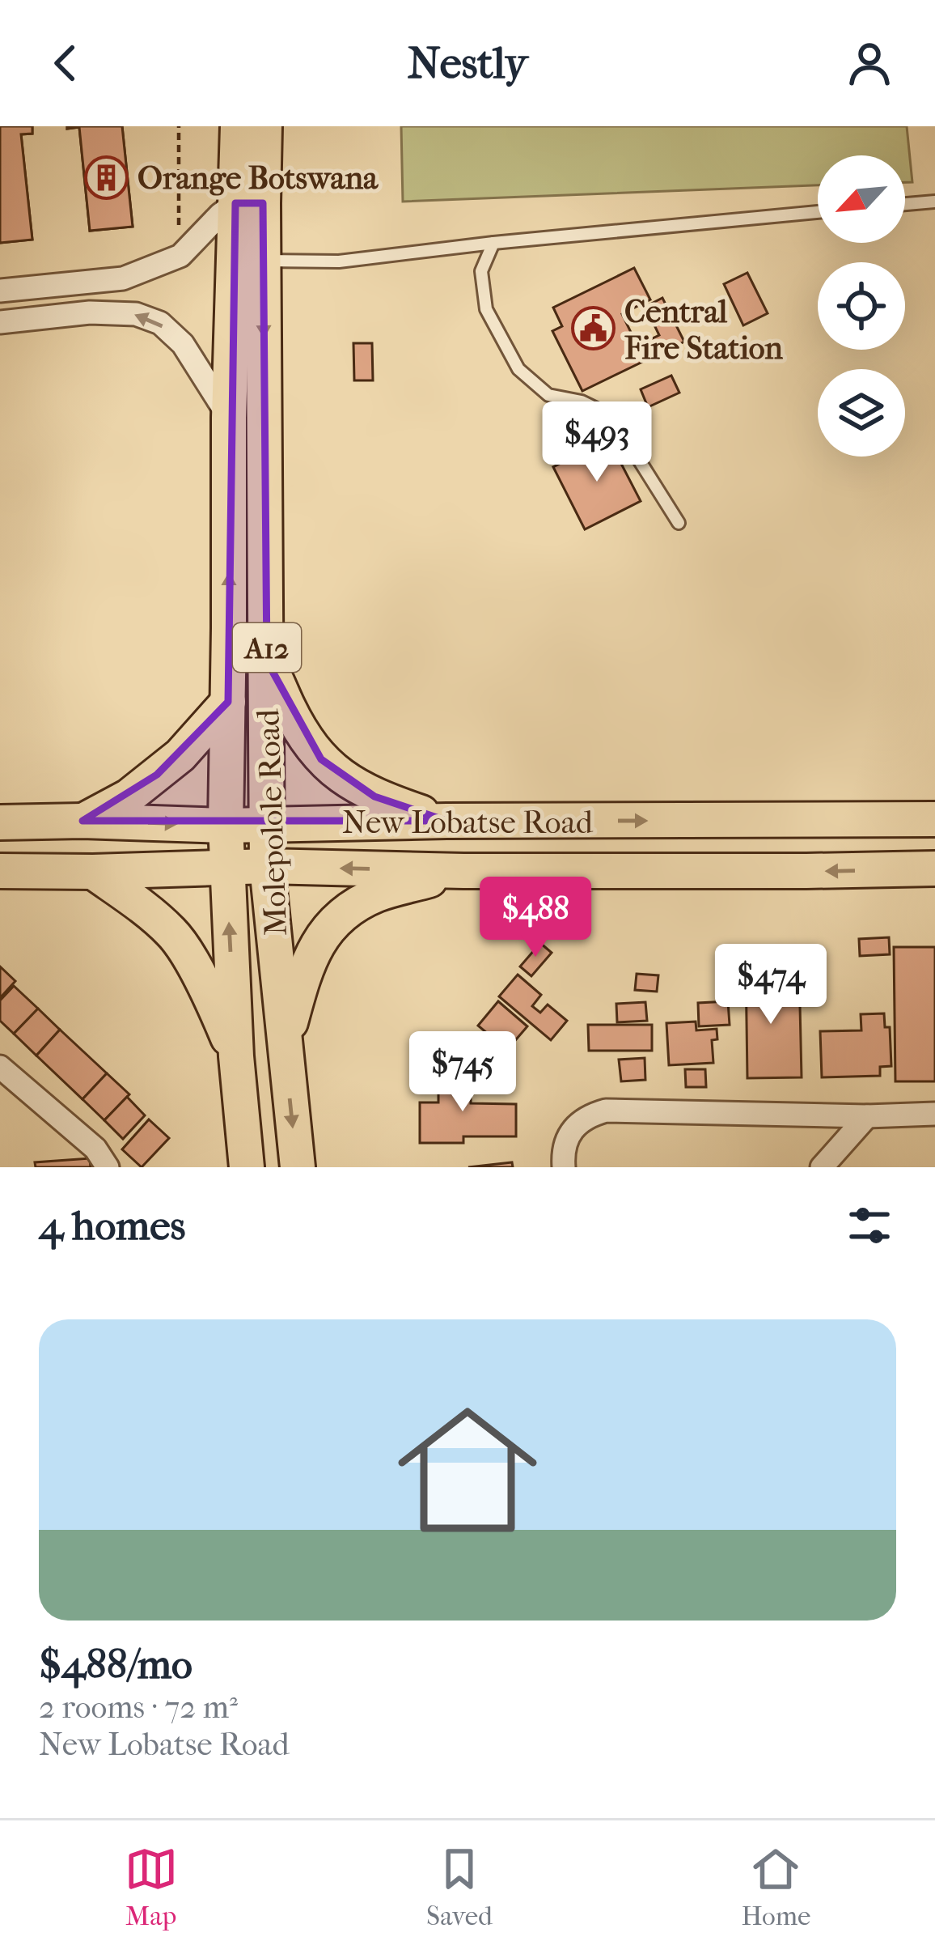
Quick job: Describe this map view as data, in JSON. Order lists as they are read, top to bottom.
{
  "streets": {
    "main road": ["A12", "New Lobatse Road", "Molepolole Road"]
  },
  "crossings": [
    ["New Lobatse Road", "Molepolole Road"]
  ],
  "places": {
    "building": ["Orange Botswana"],
    "public building": ["Central Fire Station"]
  },
  "north": "bottom left",
  "page": {
    "header": "Nestly",
    "price": [
      "$493",
      "$488",
      "$474",
      "$745"
    ],
    "heading": "4 homes",
    "list": [
      {
        "name": "$488/mo",
        "note": "2 rooms · 72 m² · New Lobatse Road"
      }
    ],
    "tabs": ["Map", "Saved", "Home"]
  }
}
